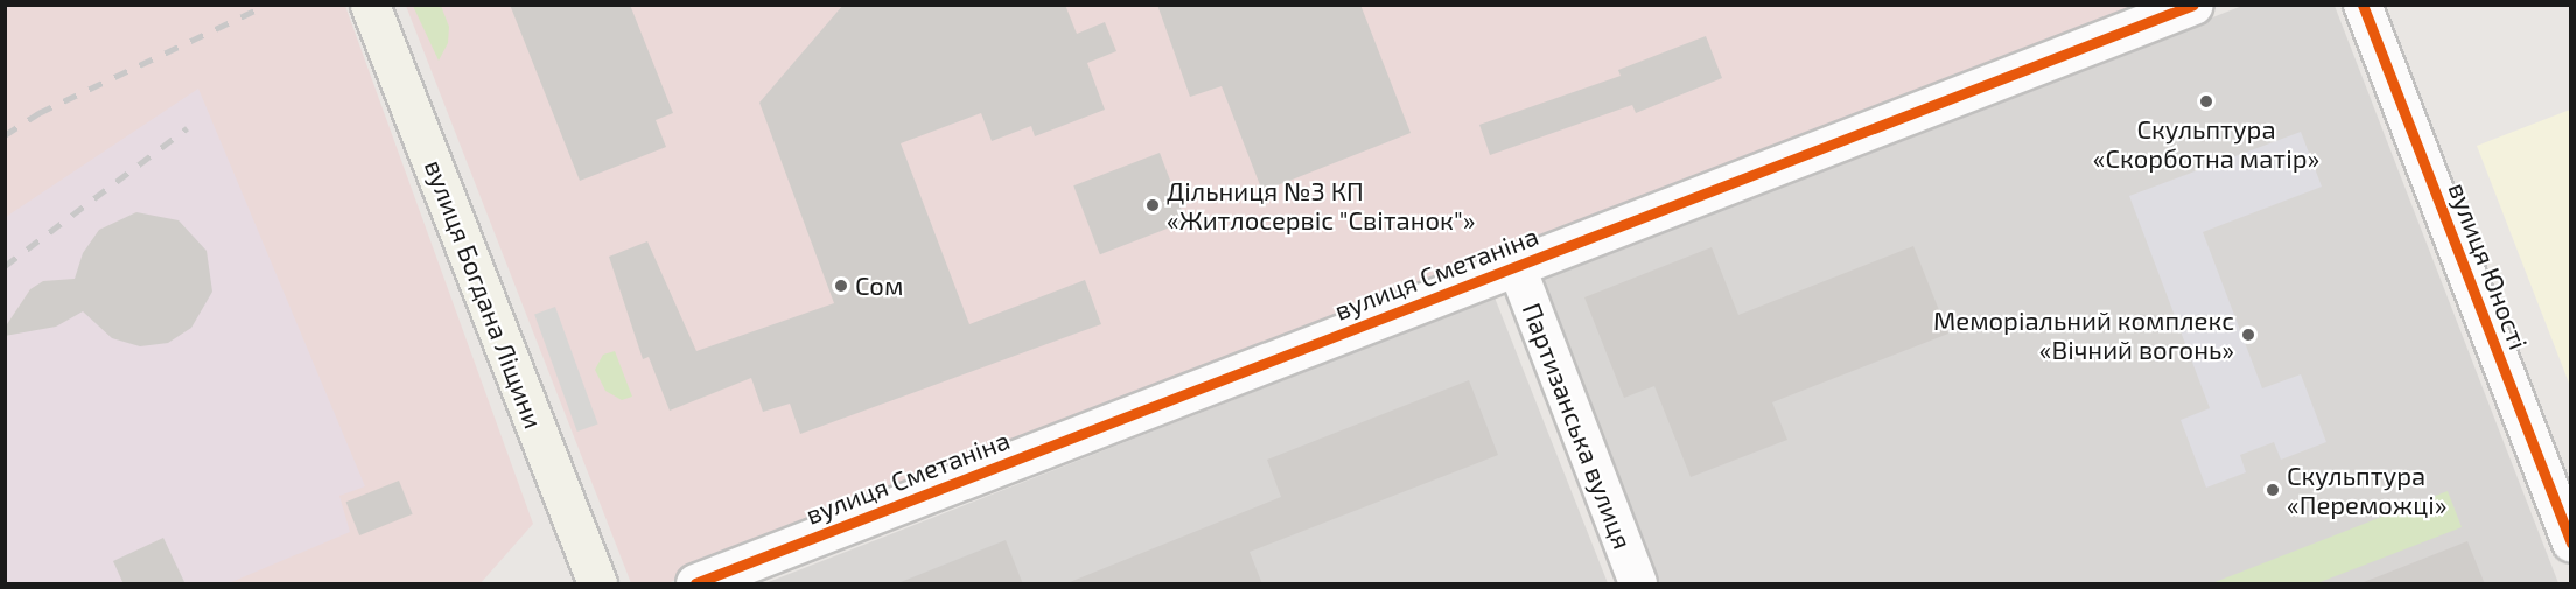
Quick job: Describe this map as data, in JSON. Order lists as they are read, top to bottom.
{
  "streets": {
    "main road": ["вулиця Богдана Ліщини"],
    "street": ["вулиця Юності", "вулиця Сметаніна", "Партизанська вулиця"]
  },
  "crossings": [
    ["вулиця Сметаніна", "Партизанська вулиця"]
  ],
  "places": [
    "Скульптура «Скорботна матір»",
    "Дільниця №3 КП «Житлосервіс \"Світанок\"»",
    "Сом",
    "Меморіальний комплекс «Вічний вогонь»",
    "Скульптура «Переможці»"
  ]
}
